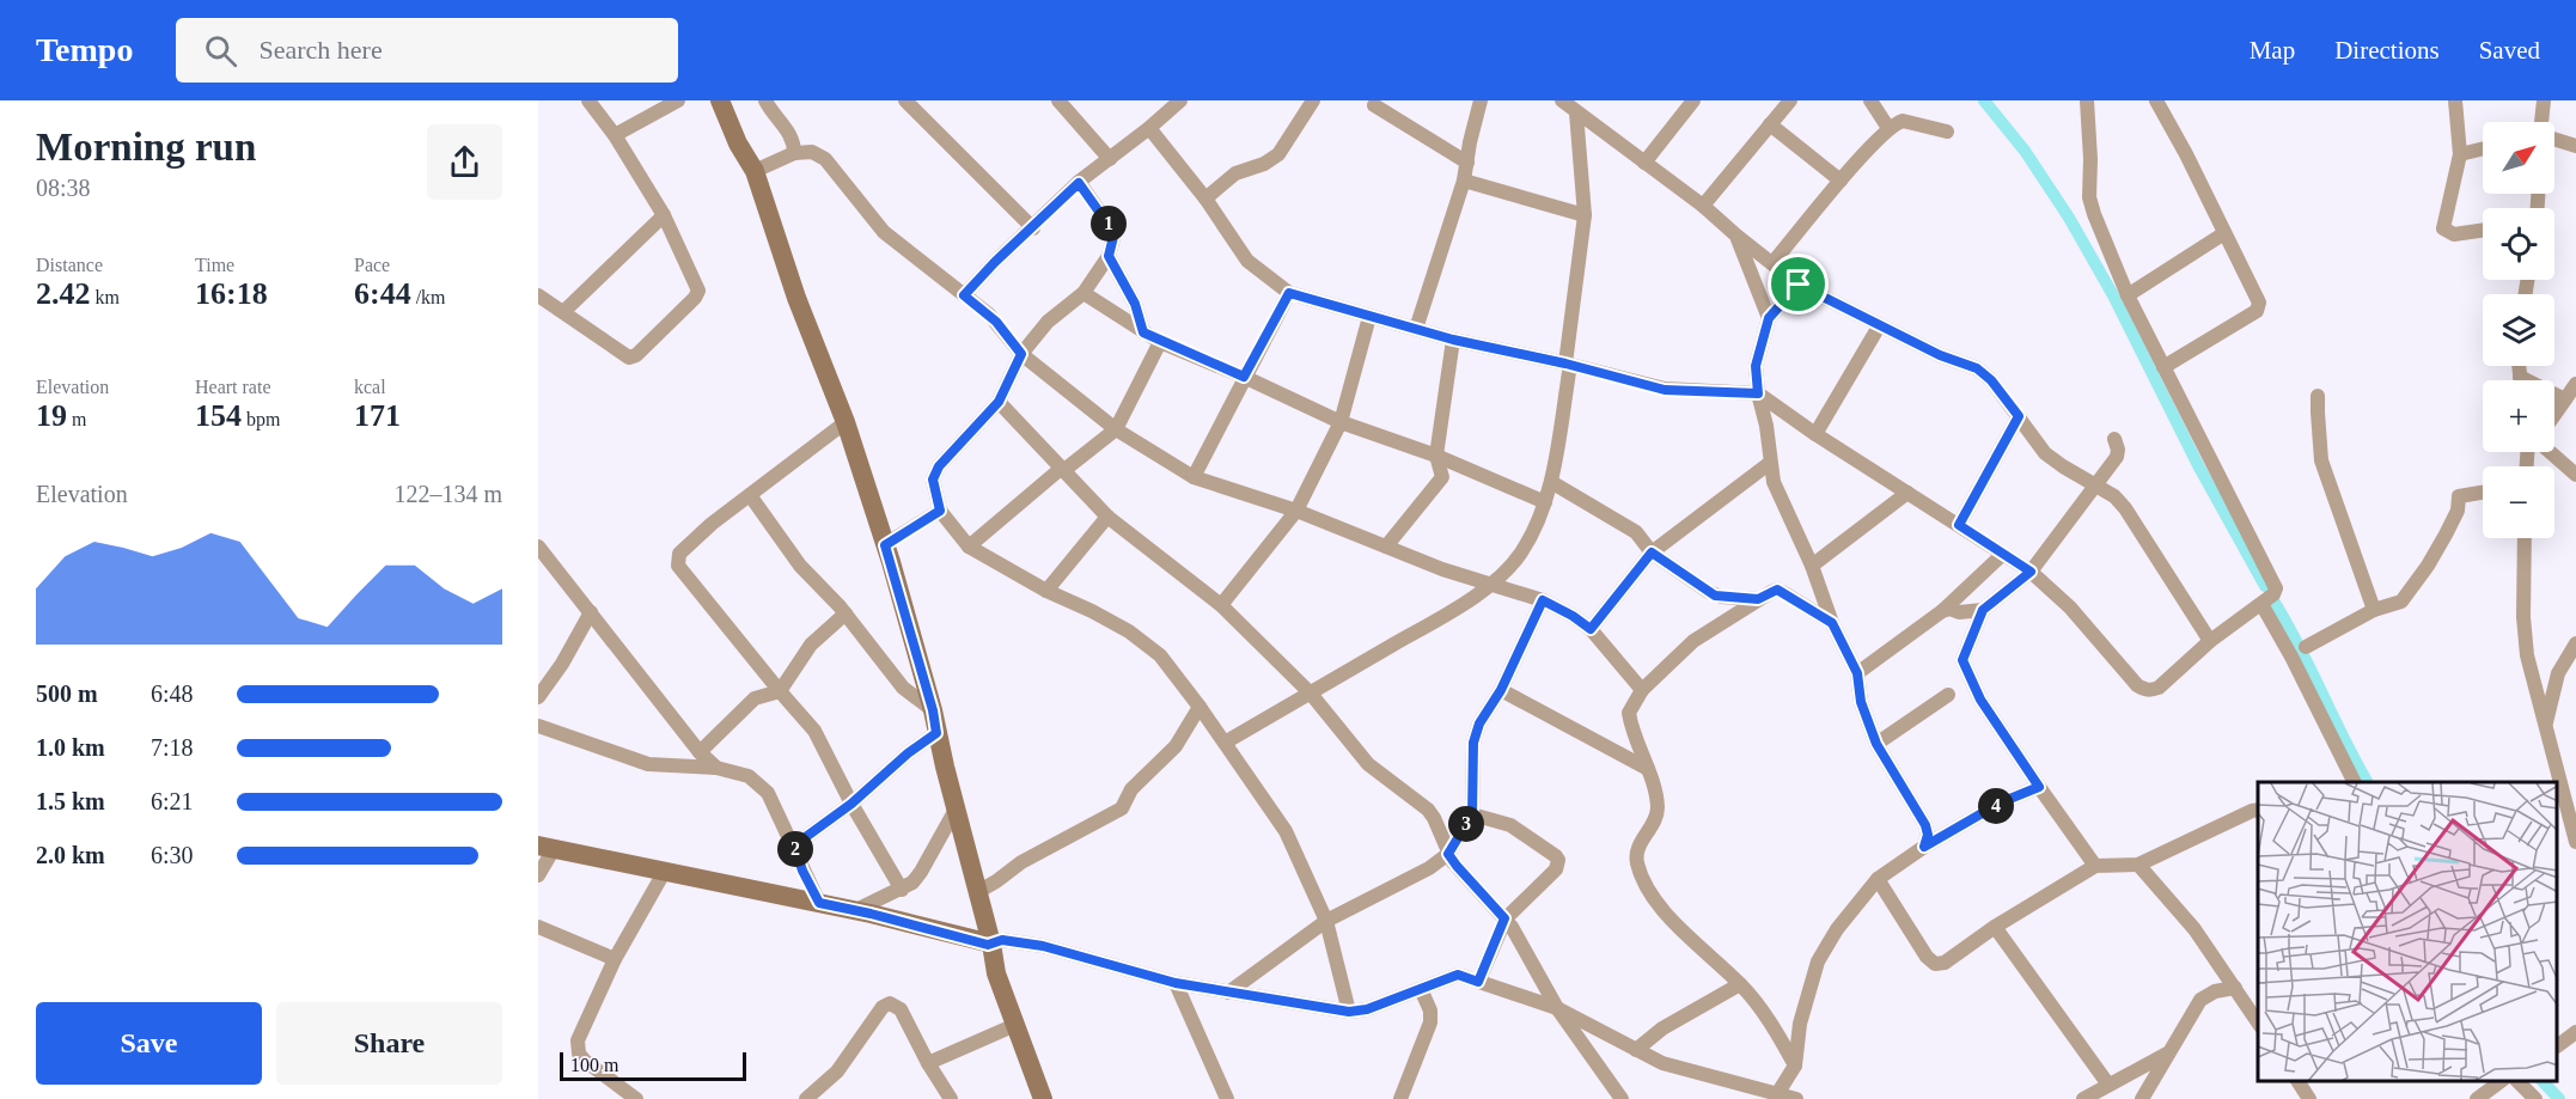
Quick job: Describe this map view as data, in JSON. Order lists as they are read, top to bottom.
{
  "scale_bar": "100 m",
  "north": "top right",
  "page": {
    "header": "Tempo",
    "search": "Search here",
    "nav": ["Map", "Directions", "Saved"],
    "heading": ["Morning run", "08:38"],
    "map_buttons": ["+", "−"],
    "pins": [
      "1",
      "4",
      "3",
      "2"
    ],
    "stats": [
      ["Distance", "2.42 km"],
      ["Time", "16:18"],
      ["Pace", "6:44 /km"],
      ["Elevation", "19 m"],
      ["Heart rate", "154 bpm"],
      ["kcal", "171"]
    ],
    "chart": ["Elevation", "122–134 m"],
    "list": [
      {
        "name": "500 m",
        "note": "6:48"
      },
      {
        "name": "1.0 km",
        "note": "7:18"
      },
      {
        "name": "1.5 km",
        "note": "6:21"
      },
      {
        "name": "2.0 km",
        "note": "6:30"
      }
    ],
    "buttons": ["Save", "Share"],
    "scale": "100 m"
  }
}
